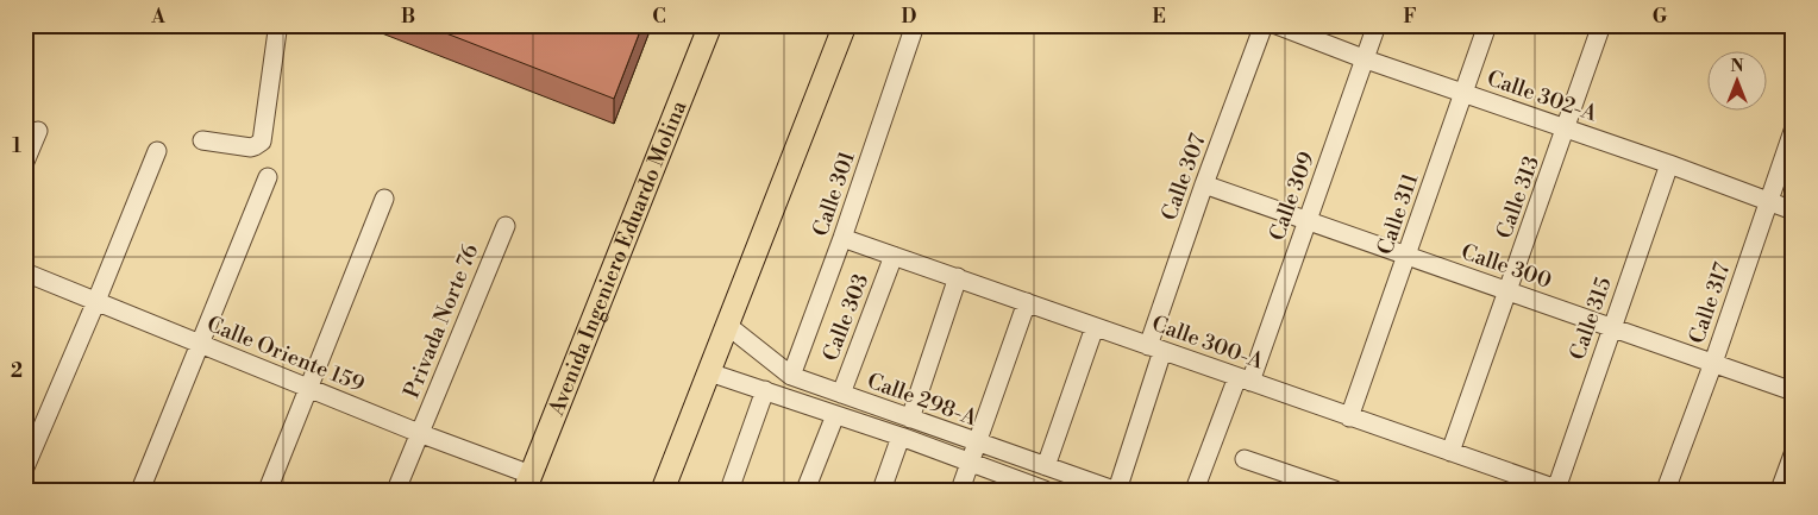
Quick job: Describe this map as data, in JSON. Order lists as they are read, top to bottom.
{
  "streets": {
    "main road": ["Avenida Ingeniero Eduardo Molina"],
    "street": [
      "Calle 302-A",
      "Calle 307",
      "Calle 301",
      "Calle 309",
      "Calle 313",
      "Calle 311",
      "Calle 300",
      "Calle 317",
      "Calle 303",
      "Calle 315",
      "Privada Norte 76",
      "Calle 300-A",
      "Calle Oriente 159",
      "Calle 298-A"
    ]
  },
  "crossings": [
    ["Calle 302-A", "Calle 309"],
    ["Calle 302-A", "Calle 313"],
    ["Calle 302-A", "Calle 311"],
    ["Calle 302-A", "Calle 317"],
    ["Calle 302-A", "Calle 315"],
    ["Calle 307", "Calle 300"],
    ["Calle 307", "Calle 300-A"],
    ["Calle 307", "Calle 298-A"],
    ["Calle 301", "Calle 300-A"],
    ["Calle 301", "Calle 298-A"],
    ["Calle 309", "Calle 300"],
    ["Calle 309", "Calle 300-A"],
    ["Calle 313", "Calle 300"],
    ["Calle 313", "Calle 300-A"],
    ["Calle 311", "Calle 300"],
    ["Calle 311", "Calle 300-A"],
    ["Avenida Ingeniero Eduardo Molina", "Calle Oriente 159"],
    ["Calle 300", "Calle 317"],
    ["Calle 300", "Calle 315"],
    ["Calle 303", "Calle 300-A"],
    ["Calle 303", "Calle 298-A"],
    ["Calle 315", "Calle 300-A"],
    ["Privada Norte 76", "Calle Oriente 159"]
  ],
  "north": "top",
  "grid": {
    "columns": [
      "A",
      "B",
      "C",
      "D",
      "E",
      "F",
      "G"
    ],
    "rows": ["1", "2"]
  }
}
